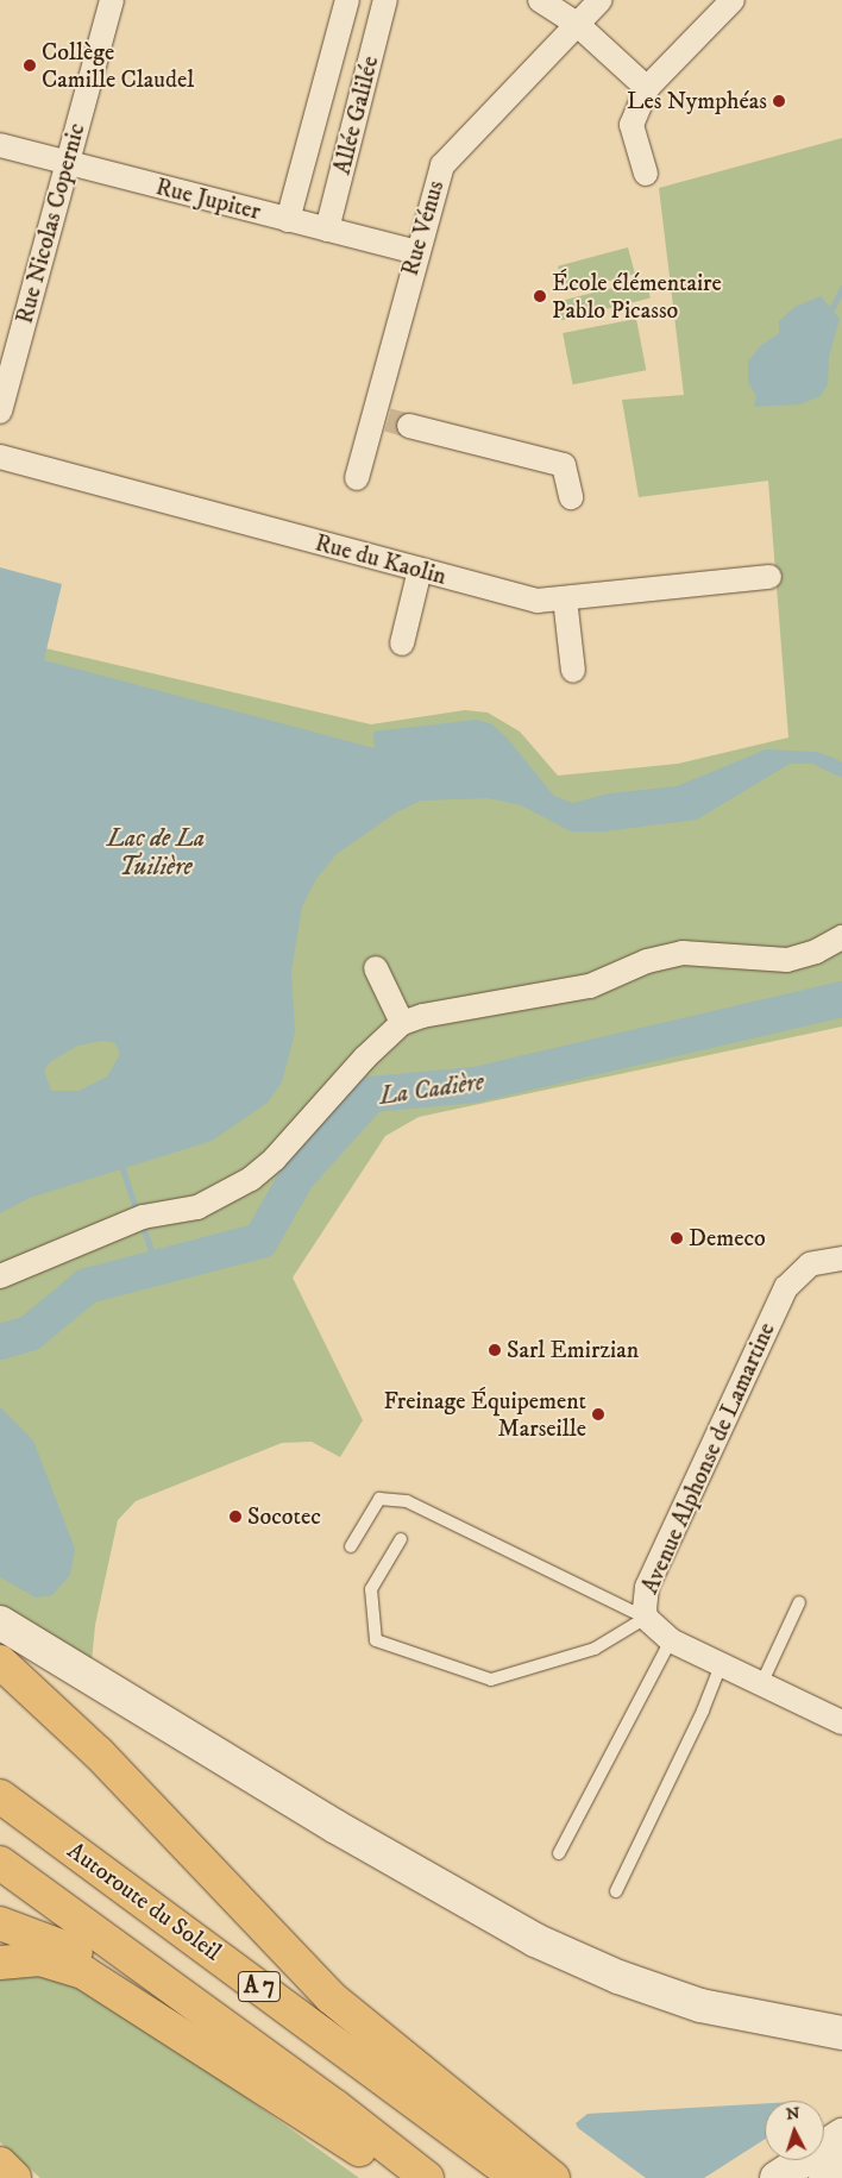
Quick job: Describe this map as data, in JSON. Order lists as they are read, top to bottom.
{
  "streets": {
    "highway": ["Autoroute du Soleil", "A 7"],
    "street": [
      "Allée Galilée",
      "Rue Jupiter",
      "Rue Nicolas Copernic",
      "Rue Vénus",
      "Rue du Kaolin",
      "Avenue Alphonse de Lamartine"
    ]
  },
  "crossings": [
    ["Allée Galilée", "Rue Jupiter"],
    ["Rue Jupiter", "Rue Nicolas Copernic"],
    ["Rue Jupiter", "Rue Vénus"]
  ],
  "water": ["Lac de La Tuilière", "La Cadière"],
  "places": [
    "Collège Camille Claudel",
    "Les Nymphéas",
    "École élémentaire Pablo Picasso",
    "Demeco",
    "Sarl Emirzian",
    "Freinage Équipement Marseille",
    "Socotec"
  ],
  "north": "top"
}
